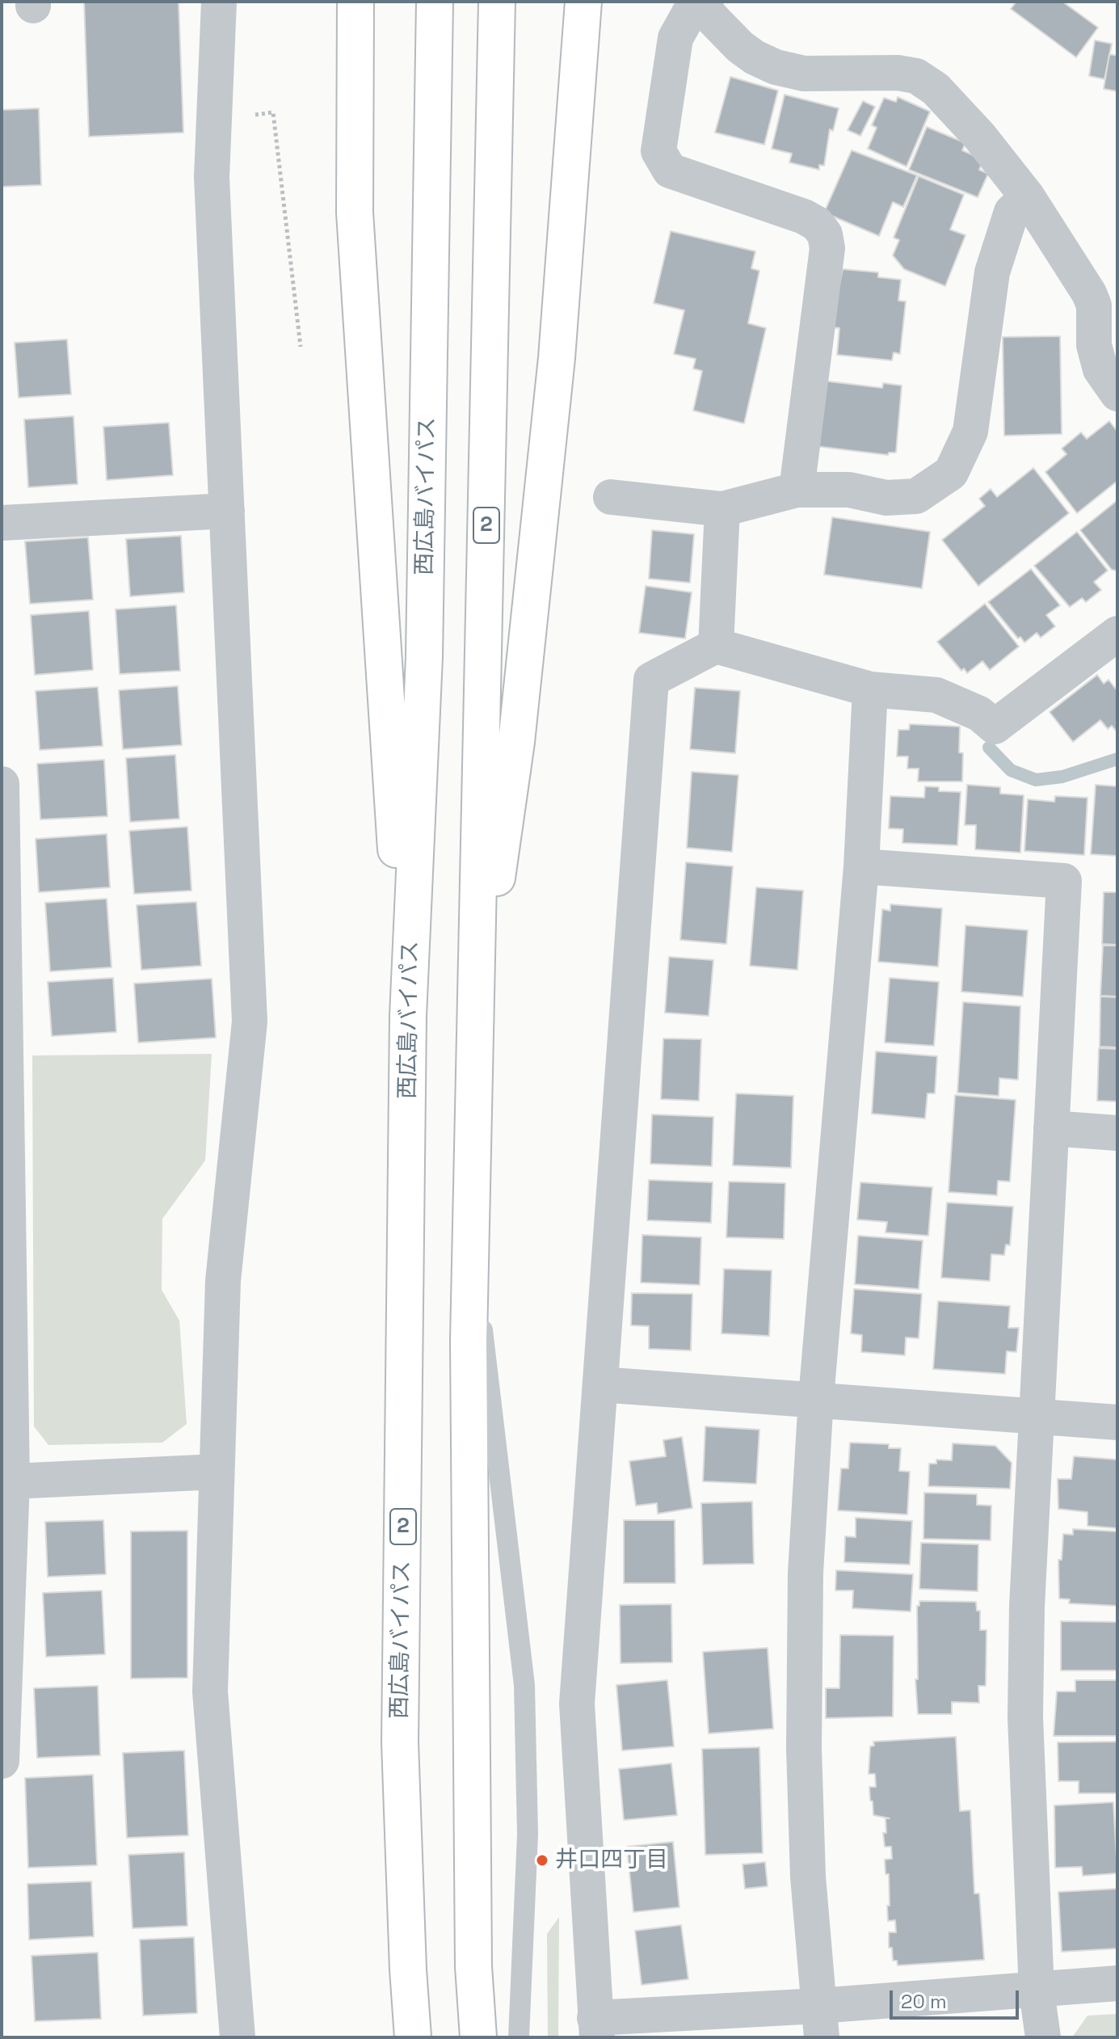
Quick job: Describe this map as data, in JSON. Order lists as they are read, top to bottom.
{
  "streets": {
    "highway": ["西広島バイパス", "2"]
  },
  "places": ["井口四丁目"],
  "scale_bar": "20 m"
}
